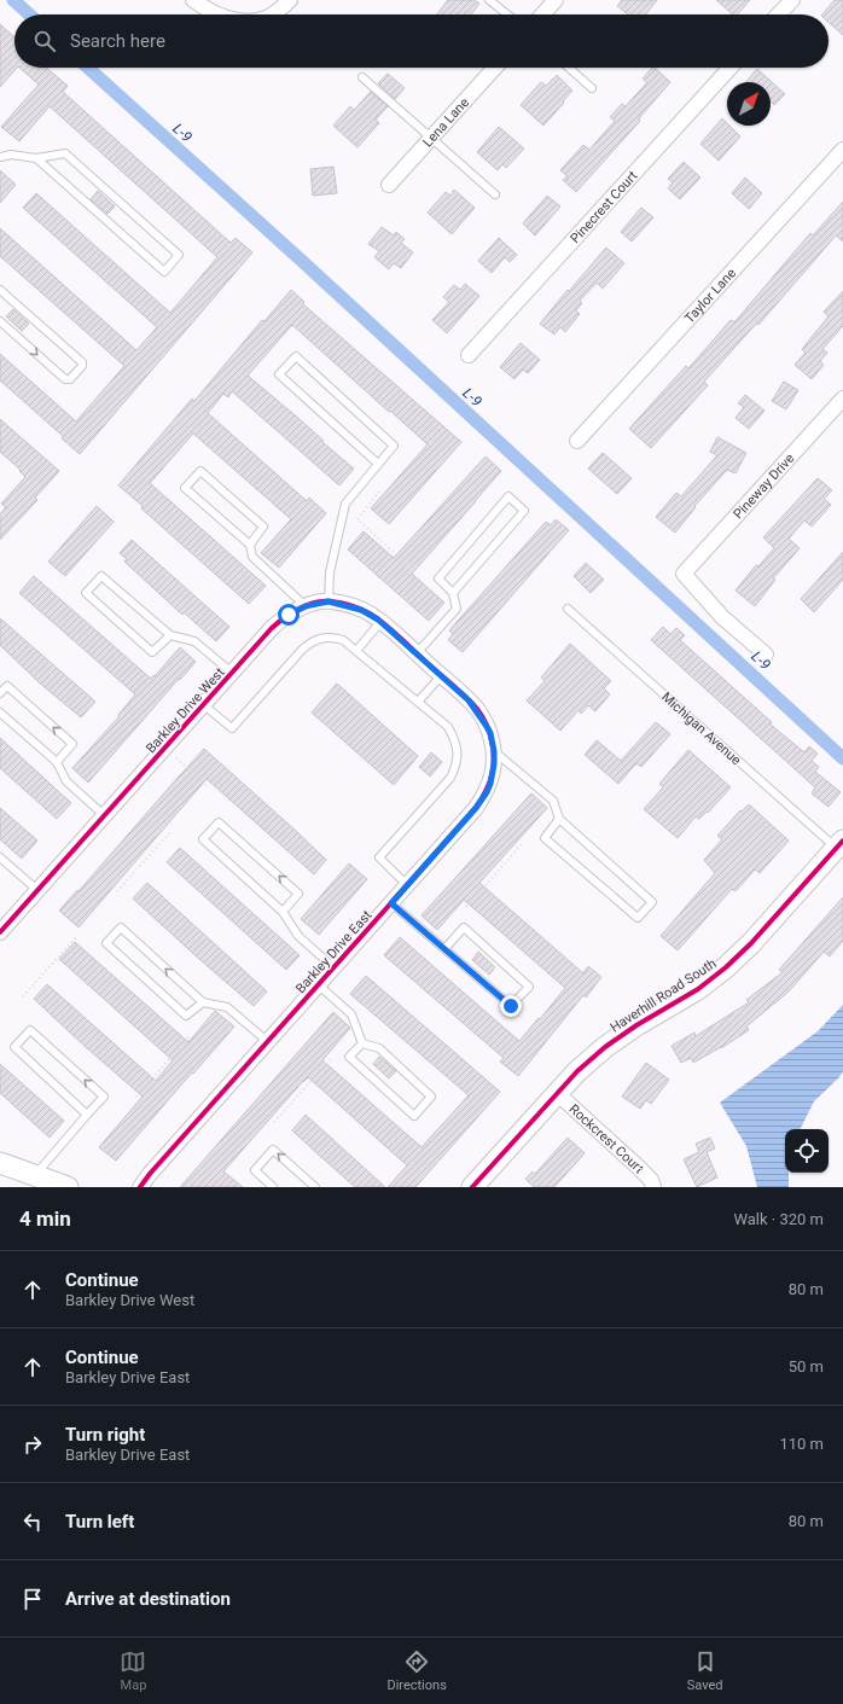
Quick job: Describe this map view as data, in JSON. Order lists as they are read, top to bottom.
{
  "streets": {
    "street": [
      "Lena Lane",
      "Pinecrest Court",
      "Taylor Lane",
      "Pineway Drive",
      "Barkley Drive West",
      "Barkley Drive East",
      "Haverhill Road South",
      "Rockcrest Court"
    ],
    "lane": ["Michigan Avenue"]
  },
  "crossings": [
    ["Barkley Drive West", "Barkley Drive East"],
    ["Michigan Avenue", "Haverhill Road South"],
    ["Haverhill Road South", "Rockcrest Court"]
  ],
  "water": ["L-9"],
  "north": "top right",
  "page": {
    "search": "Search here",
    "heading": ["4 min", "Walk · 320 m"],
    "list": [
      ["Continue", "Barkley Drive West", "80 m"],
      ["Continue", "Barkley Drive East", "50 m"],
      ["Turn right", "Barkley Drive East", "110 m"],
      ["Turn left", "80 m"],
      "Arrive at destination"
    ],
    "nav": ["Map", "Directions", "Saved"]
  }
}
